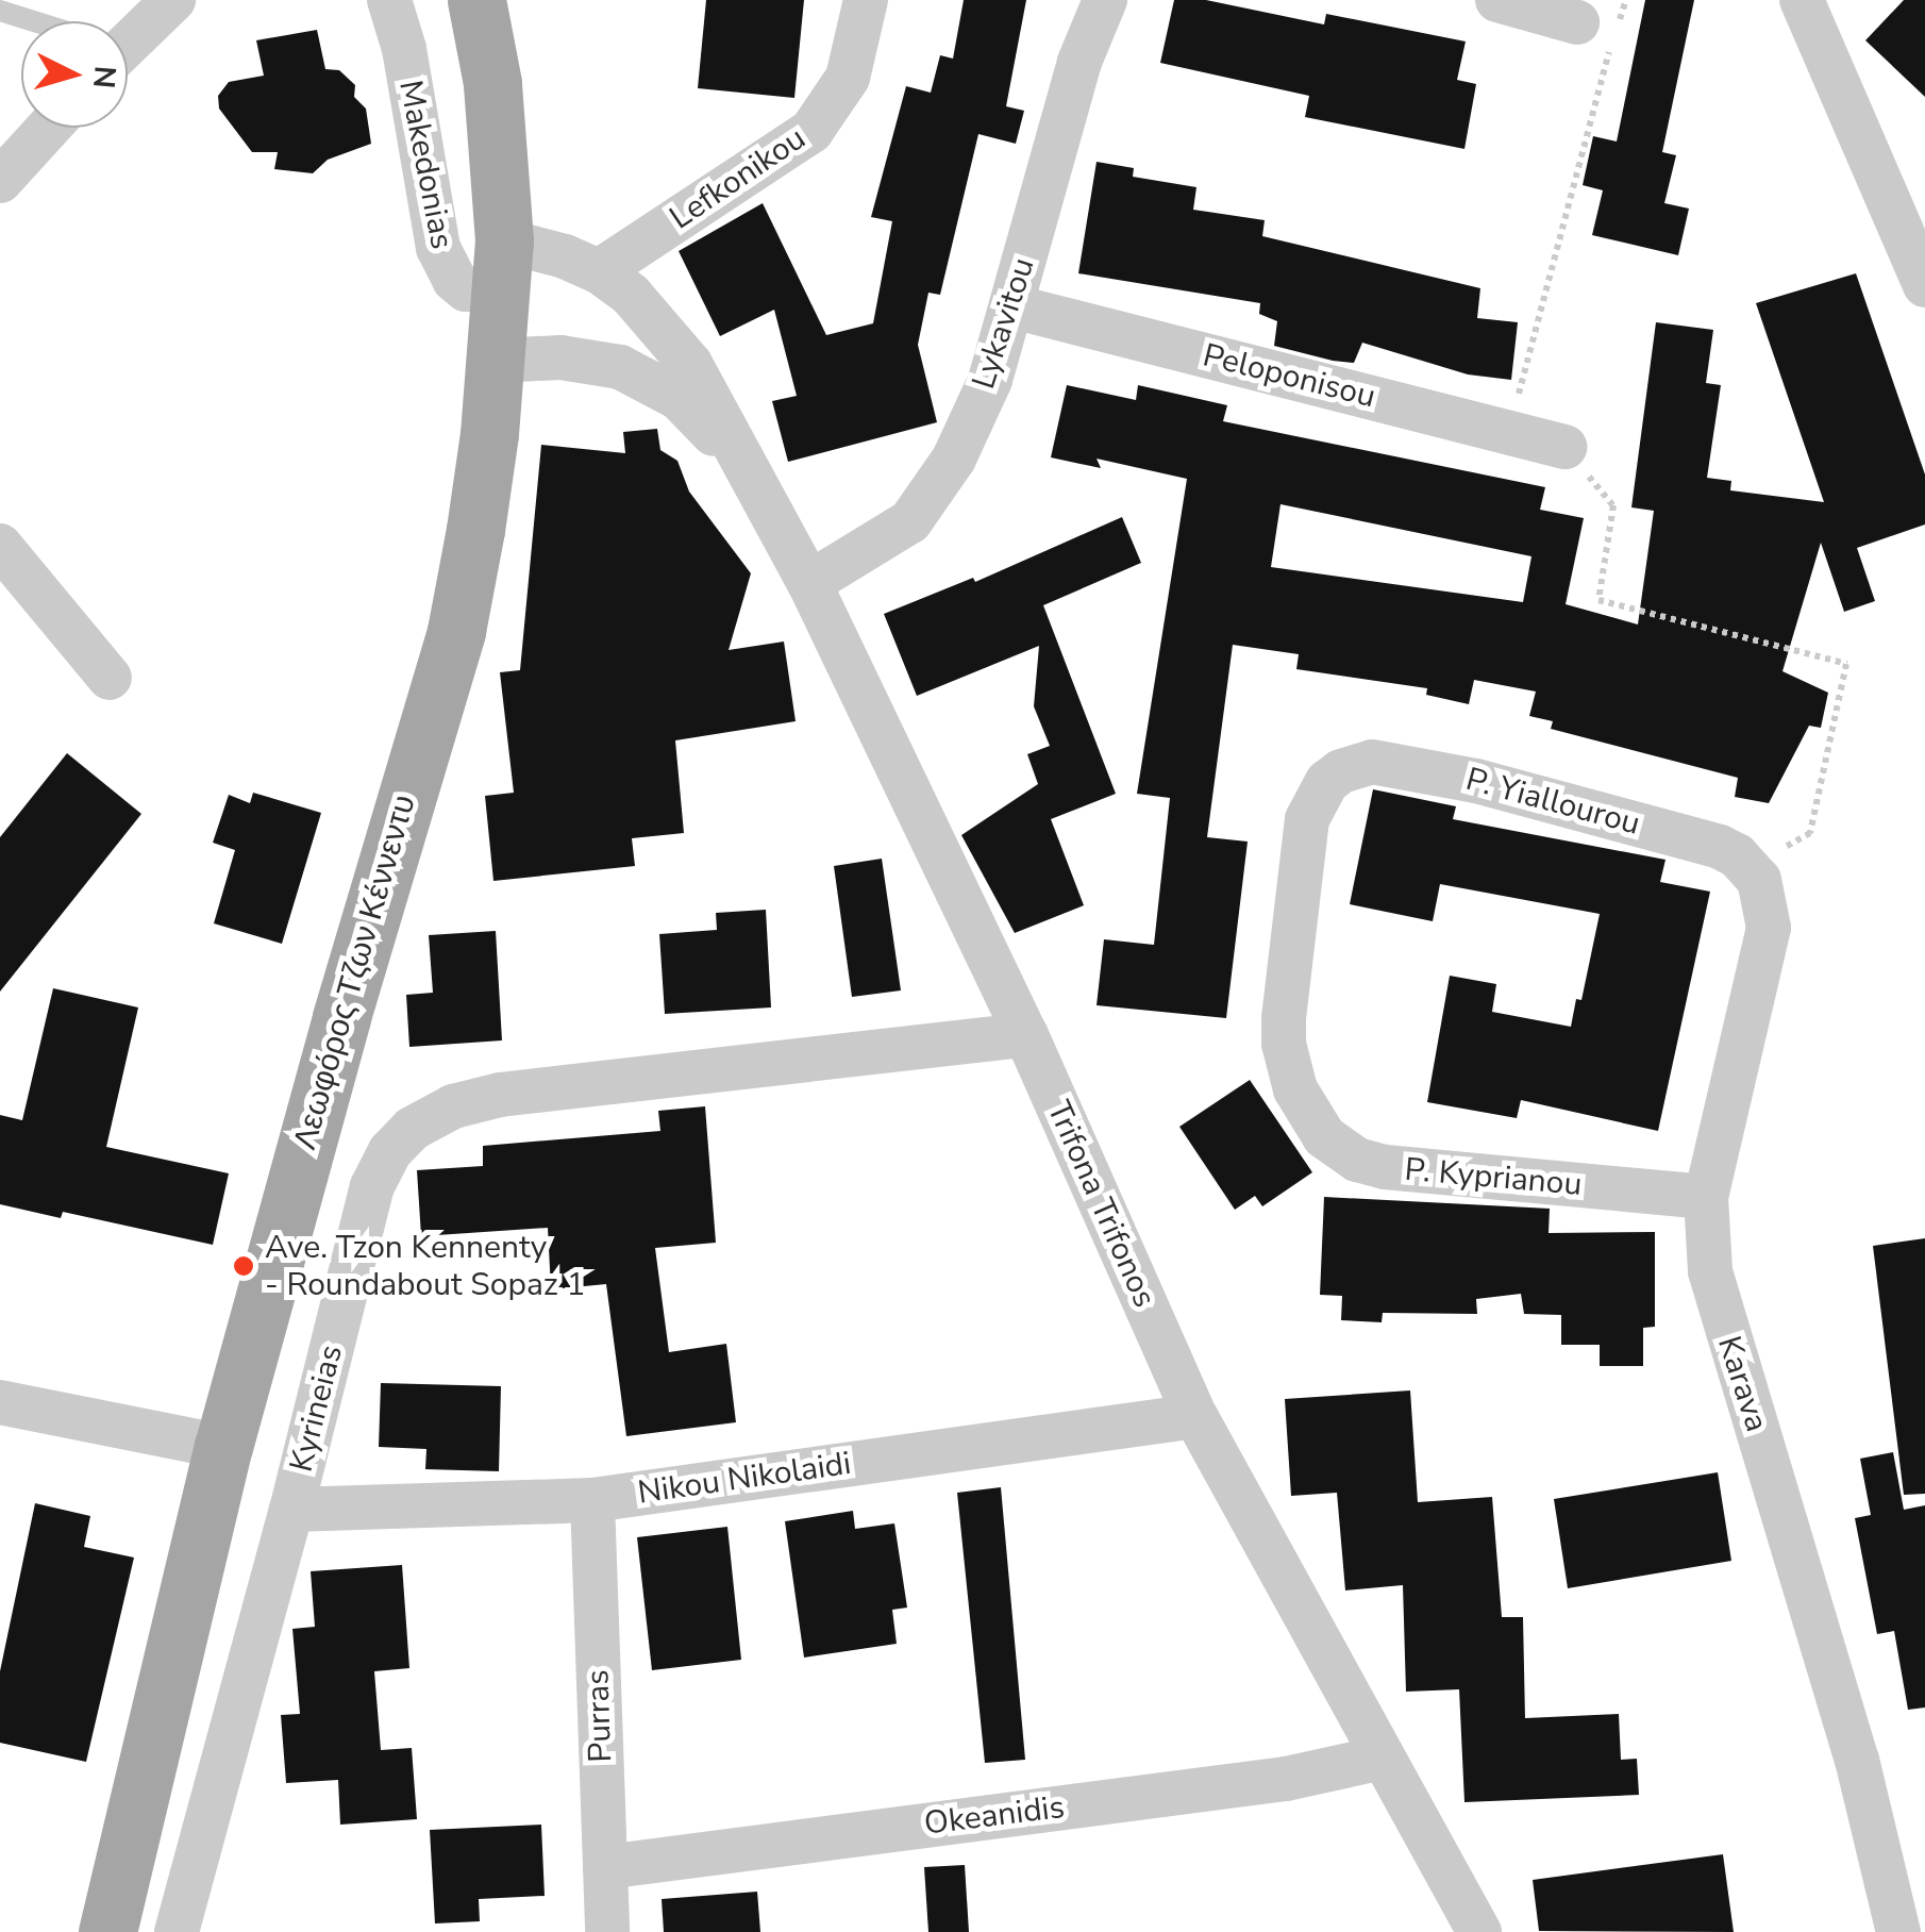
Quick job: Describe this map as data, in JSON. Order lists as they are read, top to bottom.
{
  "streets": {
    "main road": ["Λεωφόρος Τζων Κέννεντυ"],
    "street": [
      "Makedonias",
      "Lefkonikou",
      "Lykavitou",
      "Peloponisou",
      "P. Yiallourou",
      "P. Kyprianou",
      "Trifona Trifonos",
      "Karava",
      "Kyrineias",
      "Nikou Nikolaidi",
      "Purras",
      "Okeanidis"
    ]
  },
  "crossings": [
    ["Makedonias", "Λεωφόρος Τζων Κέννεντυ"],
    ["Makedonias", "Trifona Trifonos"],
    ["Lefkonikou", "Trifona Trifonos"],
    ["Lykavitou", "Peloponisou"],
    ["Lykavitou", "Trifona Trifonos"],
    ["P. Yiallourou", "P. Kyprianou"],
    ["P. Yiallourou", "Karava"],
    ["Λεωφόρος Τζων Κέννεντυ", "Trifona Trifonos"],
    ["P. Kyprianou", "Karava"],
    ["Trifona Trifonos", "Kyrineias"],
    ["Trifona Trifonos", "Nikou Nikolaidi"],
    ["Trifona Trifonos", "Okeanidis"],
    ["Kyrineias", "Nikou Nikolaidi"],
    ["Nikou Nikolaidi", "Purras"],
    ["Purras", "Okeanidis"]
  ],
  "places": ["Ave. Tzon Kennenty - Roundabout Sopaz 1"],
  "north": "right"
}
